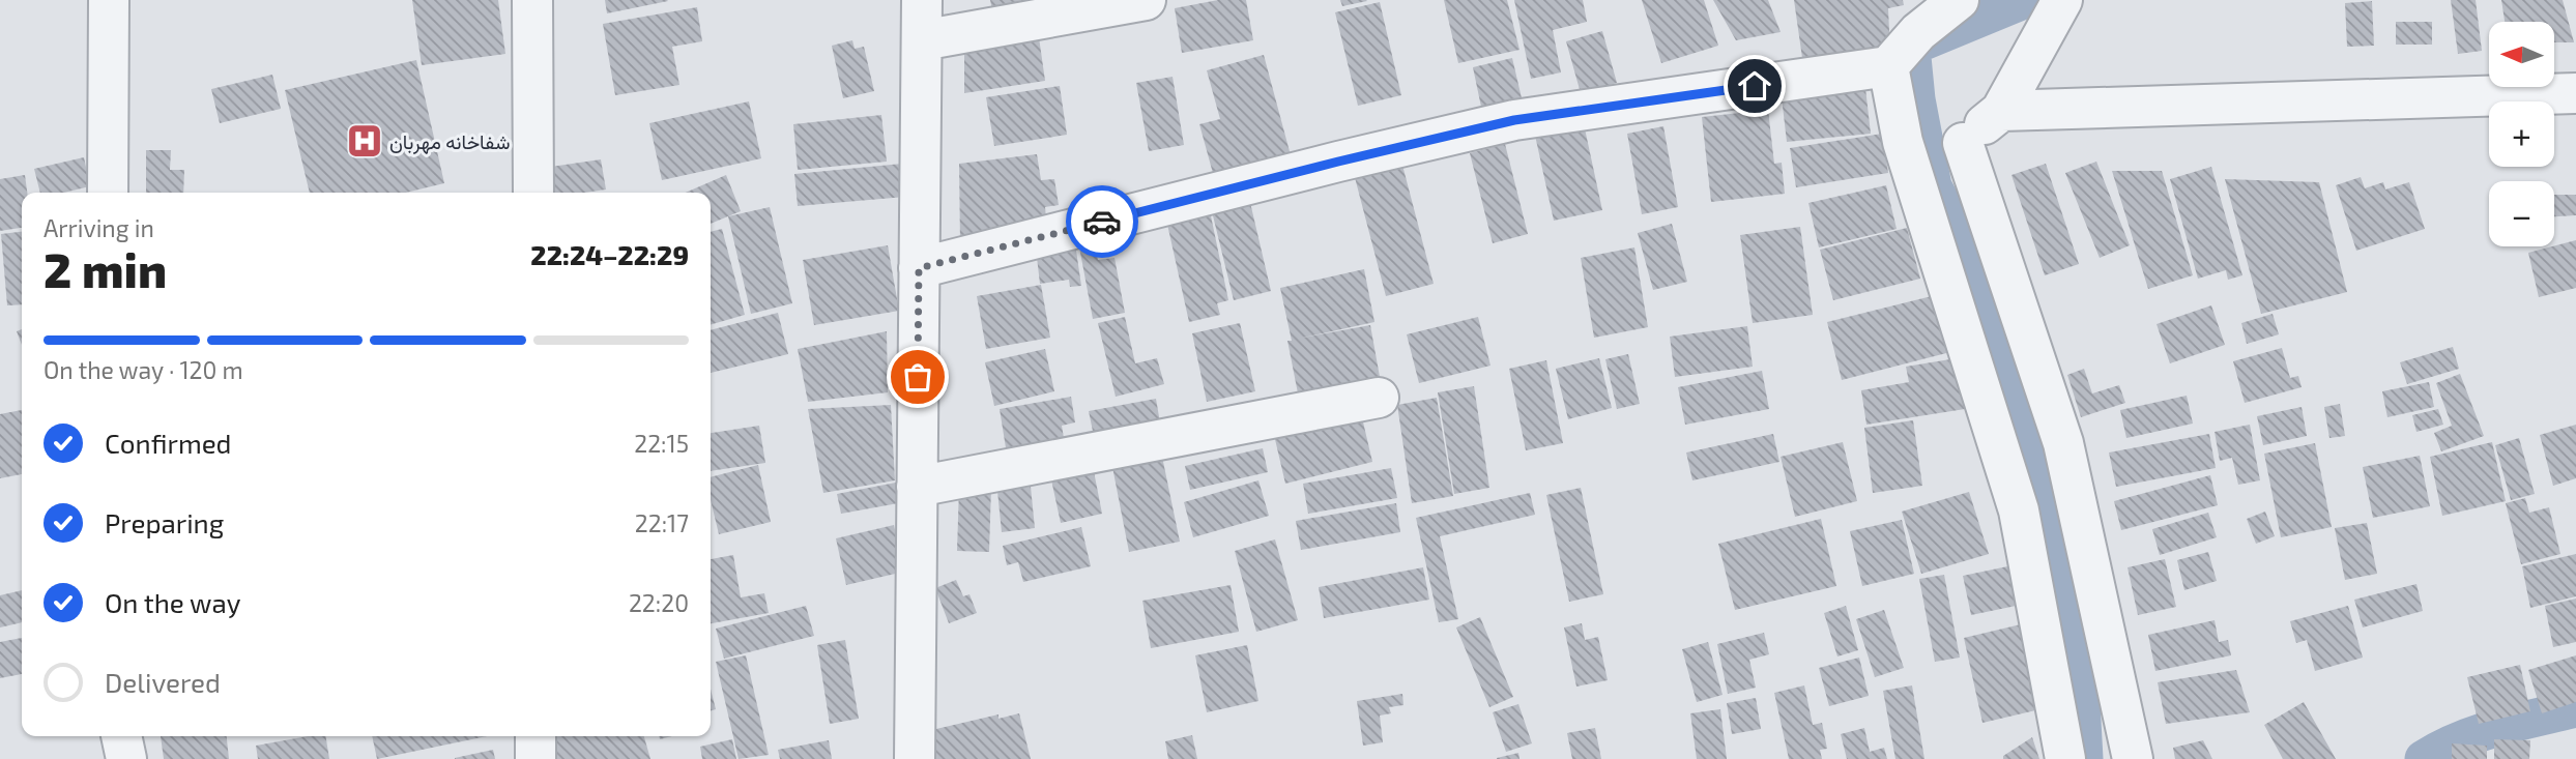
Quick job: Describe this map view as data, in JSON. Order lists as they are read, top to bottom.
{
  "places": {
    "hospital": ["شفاخانه مهربان"]
  },
  "north": "left",
  "page": {
    "map_buttons": ["+", "−"],
    "heading": ["2 min", "Arriving in", "22:24–22:29"],
    "bar": "On the way · 120 m",
    "list": [
      ["Confirmed", "22:15"],
      ["Preparing", "22:17"],
      ["On the way", "22:20"],
      "Delivered"
    ]
  }
}
